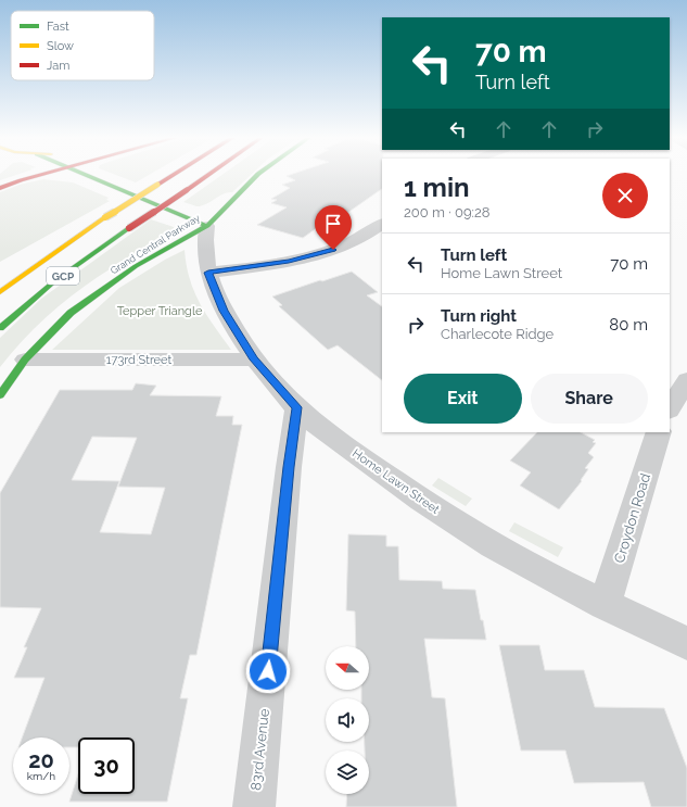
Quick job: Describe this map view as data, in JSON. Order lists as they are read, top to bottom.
{
  "streets": {
    "main road": ["Grand Central Parkway", "GCP"],
    "street": [
      "173rd Street",
      "Home Lawn Street",
      "Croydon Road",
      "83rd Avenue"
    ]
  },
  "crossings": [
    ["Grand Central Parkway", "173rd Street"],
    ["Grand Central Parkway", "Home Lawn Street"],
    ["173rd Street", "Home Lawn Street"],
    ["Home Lawn Street", "Croydon Road"],
    ["Home Lawn Street", "83rd Avenue"]
  ],
  "parks": ["Tepper Triangle"],
  "legend": ["Fast", "Slow", "Jam"],
  "north": "left",
  "page": {
    "turn": ["70 m", "Turn left"],
    "heading": ["1 min", "200 m · 09:28"],
    "list": [
      {
        "name": "Turn left",
        "note": "Home Lawn Street",
        "value": "70 m"
      },
      {
        "name": "Turn right",
        "note": "Charlecote Ridge",
        "value": "80 m"
      }
    ],
    "buttons": ["Exit", "Share"],
    "speed": "20 km/h",
    "limit": "30"
  }
}
